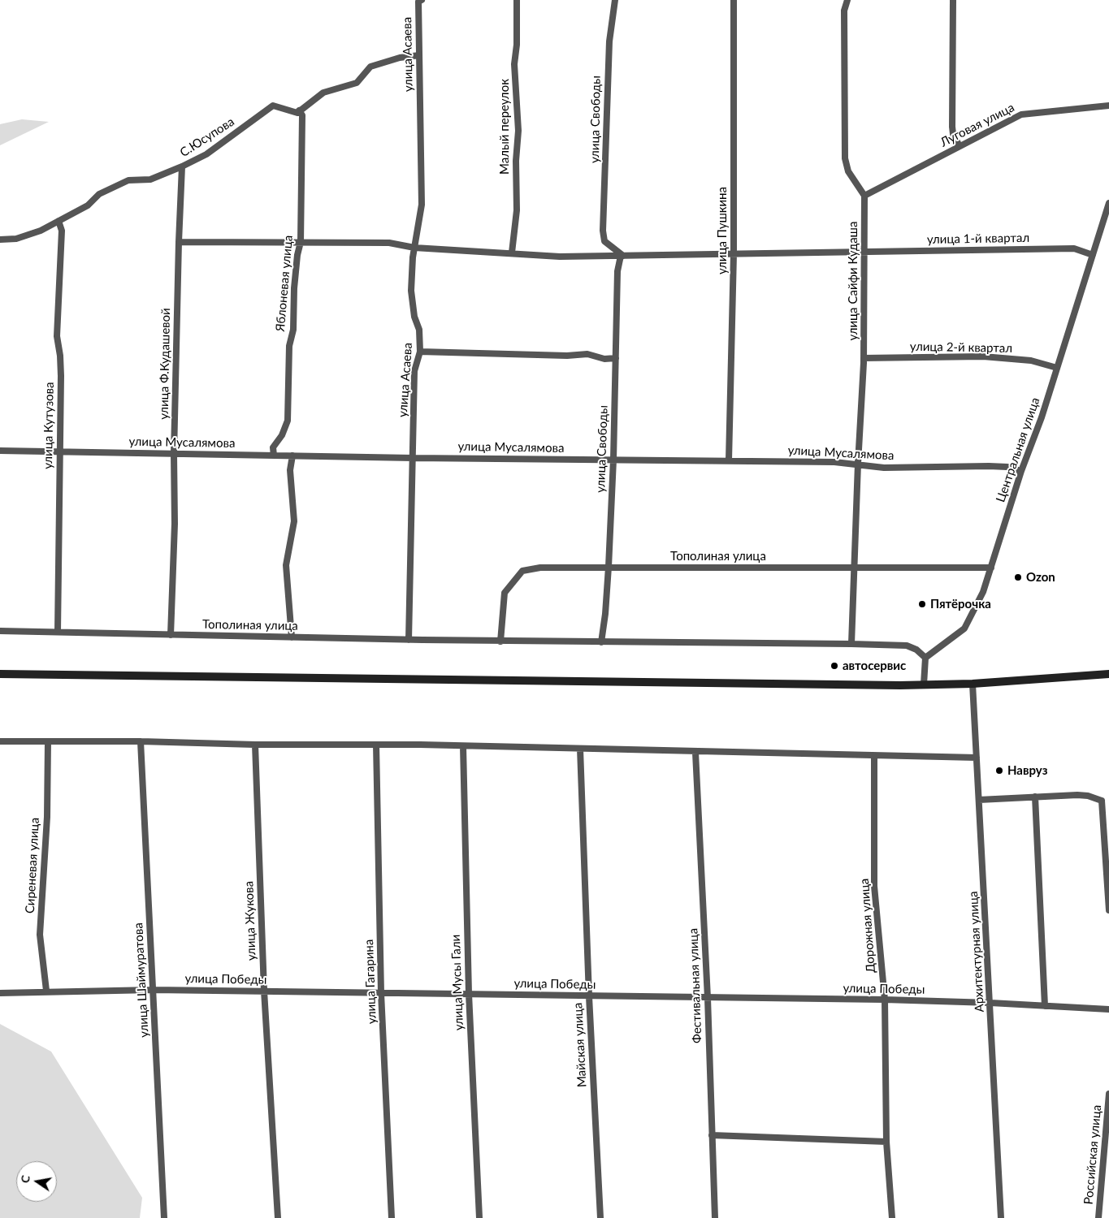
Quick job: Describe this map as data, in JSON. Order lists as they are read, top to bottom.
{
  "streets": {
    "street": [
      "улица Асаева",
      "улица Свободы",
      "Луговая улица",
      "Малый переулок",
      "С.Юсупова",
      "улица Пушкина",
      "улица 1-й квартал",
      "улица Сайфи Кудаша",
      "Яблоневая улица",
      "улица 2-й квартал",
      "улица Ф.Кудашевой",
      "улица Кутузова",
      "улица Мусалямова",
      "Центральная улица",
      "Тополиная улица",
      "Сиреневая улица",
      "улица Жукова",
      "Дорожная улица",
      "Архитектурная улица",
      "улица Победы",
      "улица Шаймуратова",
      "улица Гагарина",
      "улица Мусы Гали",
      "Фестивальная улица",
      "Майская улица",
      "Российская улица"
    ]
  },
  "crossings": [
    ["улица Асаева", "улица 1-й квартал"],
    ["улица Асаева", "улица Мусалямова"],
    ["улица Асаева", "Тополиная улица"],
    ["улица Свободы", "улица 1-й квартал"],
    ["улица Свободы", "улица Мусалямова"],
    ["улица Свободы", "Тополиная улица"],
    ["Луговая улица", "улица Сайфи Кудаша"],
    ["Малый переулок", "улица 1-й квартал"],
    ["С.Юсупова", "Яблоневая улица"],
    ["С.Юсупова", "улица Ф.Кудашевой"],
    ["С.Юсупова", "улица Кутузова"],
    ["улица Пушкина", "улица 1-й квартал"],
    ["улица Пушкина", "улица Мусалямова"],
    ["улица 1-й квартал", "улица Сайфи Кудаша"],
    ["улица 1-й квартал", "Яблоневая улица"],
    ["улица 1-й квартал", "улица Ф.Кудашевой"],
    ["улица 1-й квартал", "Центральная улица"],
    ["улица Сайфи Кудаша", "улица 2-й квартал"],
    ["улица Сайфи Кудаша", "улица Мусалямова"],
    ["улица Сайфи Кудаша", "Тополиная улица"],
    ["Яблоневая улица", "улица Мусалямова"],
    ["улица 2-й квартал", "Центральная улица"],
    ["улица Ф.Кудашевой", "улица Мусалямова"],
    ["улица Ф.Кудашевой", "Тополиная улица"],
    ["улица Кутузова", "улица Мусалямова"],
    ["улица Кутузова", "Тополиная улица"],
    ["улица Мусалямова", "Центральная улица"],
    ["Центральная улица", "Тополиная улица"],
    ["Сиреневая улица", "улица Победы"],
    ["улица Жукова", "улица Победы"],
    ["Дорожная улица", "улица Победы"],
    ["Архитектурная улица", "улица Победы"],
    ["улица Победы", "улица Шаймуратова"],
    ["улица Победы", "улица Гагарина"],
    ["улица Победы", "улица Мусы Гали"],
    ["улица Победы", "Фестивальная улица"],
    ["улица Победы", "Майская улица"]
  ],
  "places": [
    "Ozon",
    "Пятёрочка",
    "автосервис",
    "Навруз"
  ],
  "north": "left"
}
